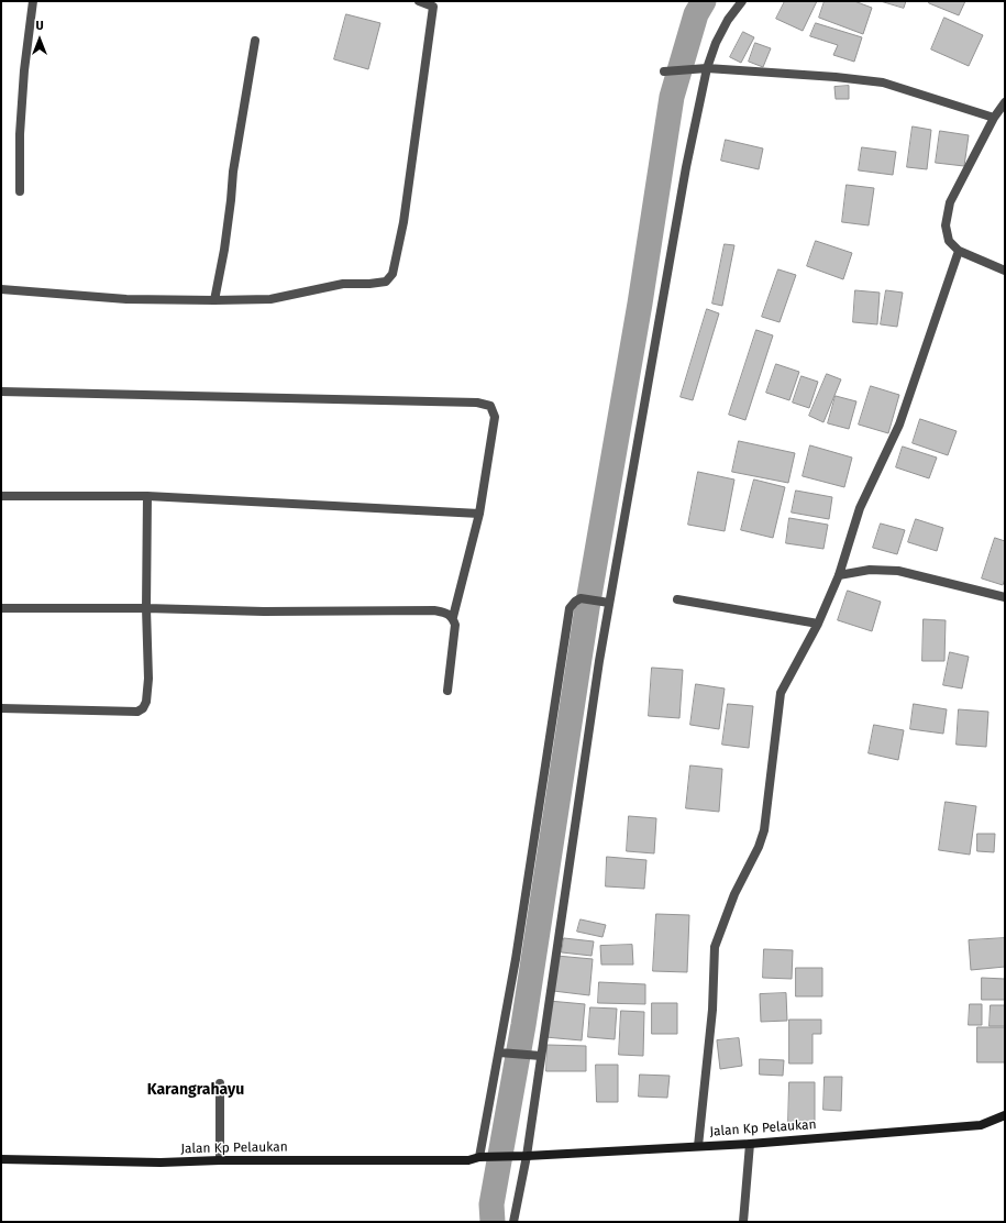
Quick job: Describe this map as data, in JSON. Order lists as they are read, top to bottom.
{
  "streets": {
    "street": ["Jalan Kp Pelaukan"]
  },
  "districts": ["Karangrahayu"],
  "north": "top"
}
